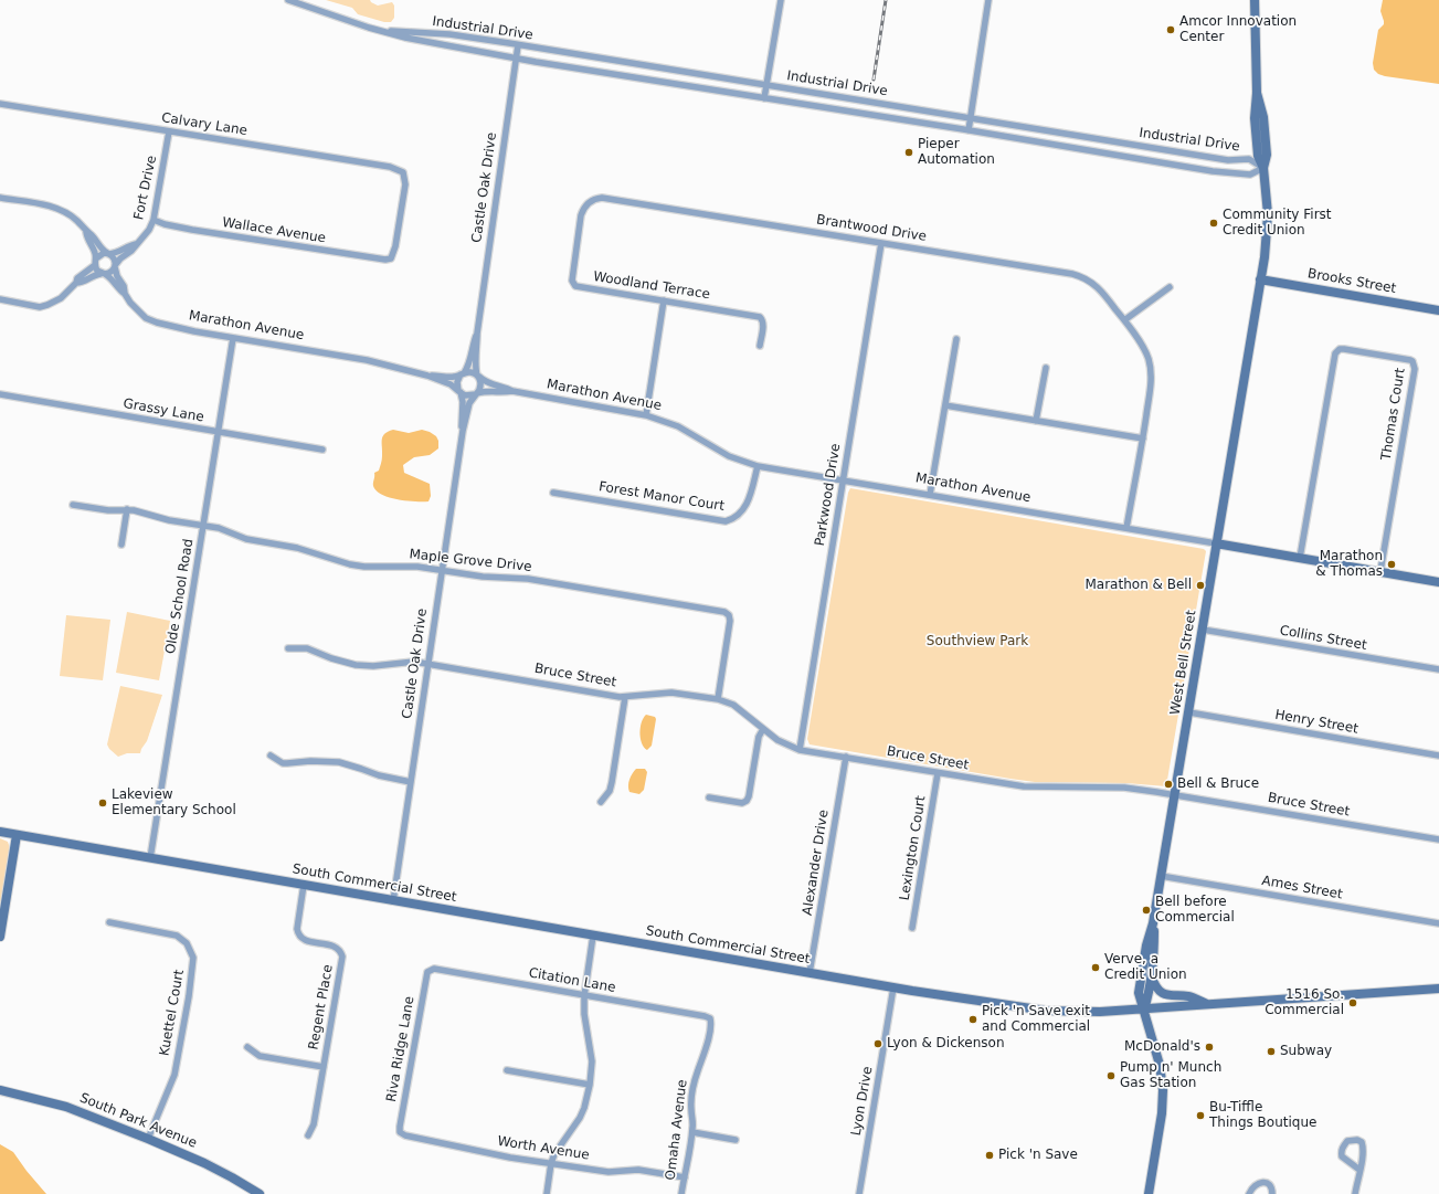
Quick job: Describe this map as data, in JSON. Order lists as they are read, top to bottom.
{
  "streets": {
    "main road": [
      "Brooks Street",
      "Marathon Avenue",
      "West Bell Street",
      "South Commercial Street",
      "South Park Avenue"
    ],
    "street": [
      "Industrial Drive",
      "Calvary Lane",
      "Fort Drive",
      "Castle Oak Drive",
      "Brantwood Drive",
      "Wallace Avenue",
      "Woodland Terrace",
      "Grassy Lane",
      "Thomas Court",
      "Parkwood Drive",
      "Forest Manor Court",
      "Maple Grove Drive",
      "Olde School Road",
      "Collins Street",
      "Bruce Street",
      "Henry Street",
      "Lexington Court",
      "Alexander Drive",
      "Ames Street",
      "Citation Lane",
      "Regent Place",
      "Kuettel Court",
      "Riva Ridge Lane",
      "Lyon Drive",
      "Omaha Avenue",
      "Worth Avenue"
    ]
  },
  "crossings": [
    ["Industrial Drive", "Castle Oak Drive"],
    ["Calvary Lane", "Fort Drive"],
    ["Calvary Lane", "Wallace Avenue"],
    ["Fort Drive", "Wallace Avenue"],
    ["Fort Drive", "Marathon Avenue"],
    ["Castle Oak Drive", "Marathon Avenue"],
    ["Castle Oak Drive", "Maple Grove Drive"],
    ["Castle Oak Drive", "Bruce Street"],
    ["Castle Oak Drive", "South Commercial Street"],
    ["Brantwood Drive", "Woodland Terrace"],
    ["Brantwood Drive", "Marathon Avenue"],
    ["Brantwood Drive", "Parkwood Drive"],
    ["Brooks Street", "West Bell Street"],
    ["Marathon Avenue", "Thomas Court"],
    ["Marathon Avenue", "Parkwood Drive"],
    ["Marathon Avenue", "Forest Manor Court"],
    ["Marathon Avenue", "Olde School Road"],
    ["Marathon Avenue", "West Bell Street"],
    ["Grassy Lane", "Olde School Road"],
    ["Parkwood Drive", "Bruce Street"],
    ["Maple Grove Drive", "Olde School Road"],
    ["Maple Grove Drive", "Bruce Street"],
    ["Olde School Road", "South Commercial Street"],
    ["Collins Street", "West Bell Street"],
    ["West Bell Street", "Bruce Street"],
    ["West Bell Street", "Henry Street"],
    ["West Bell Street", "South Commercial Street"],
    ["West Bell Street", "Ames Street"],
    ["Bruce Street", "Lexington Court"],
    ["Bruce Street", "Alexander Drive"],
    ["Alexander Drive", "South Commercial Street"],
    ["South Commercial Street", "Regent Place"],
    ["South Commercial Street", "Lyon Drive"],
    ["Citation Lane", "Riva Ridge Lane"],
    ["Citation Lane", "Omaha Avenue"],
    ["Kuettel Court", "South Park Avenue"],
    ["Riva Ridge Lane", "Worth Avenue"],
    ["Omaha Avenue", "Worth Avenue"]
  ],
  "parks": ["Southview Park"],
  "places": [
    "Amcor Innovation Center",
    "Pieper Automation",
    "Community First Credit Union",
    "Marathon & Thomas",
    "Marathon & Bell",
    "Bell & Bruce",
    "Lakeview Elementary School",
    "Bell before Commercial",
    "Verve, a Credit Union",
    "1516 So. Commercial",
    "Pick 'n Save exit and Commercial",
    "Lyon & Dickenson",
    "McDonald's",
    "Subway",
    "Pump n' Munch Gas Station",
    "Bu-Tiffle Things Boutique",
    "Pick 'n Save"
  ]
}
